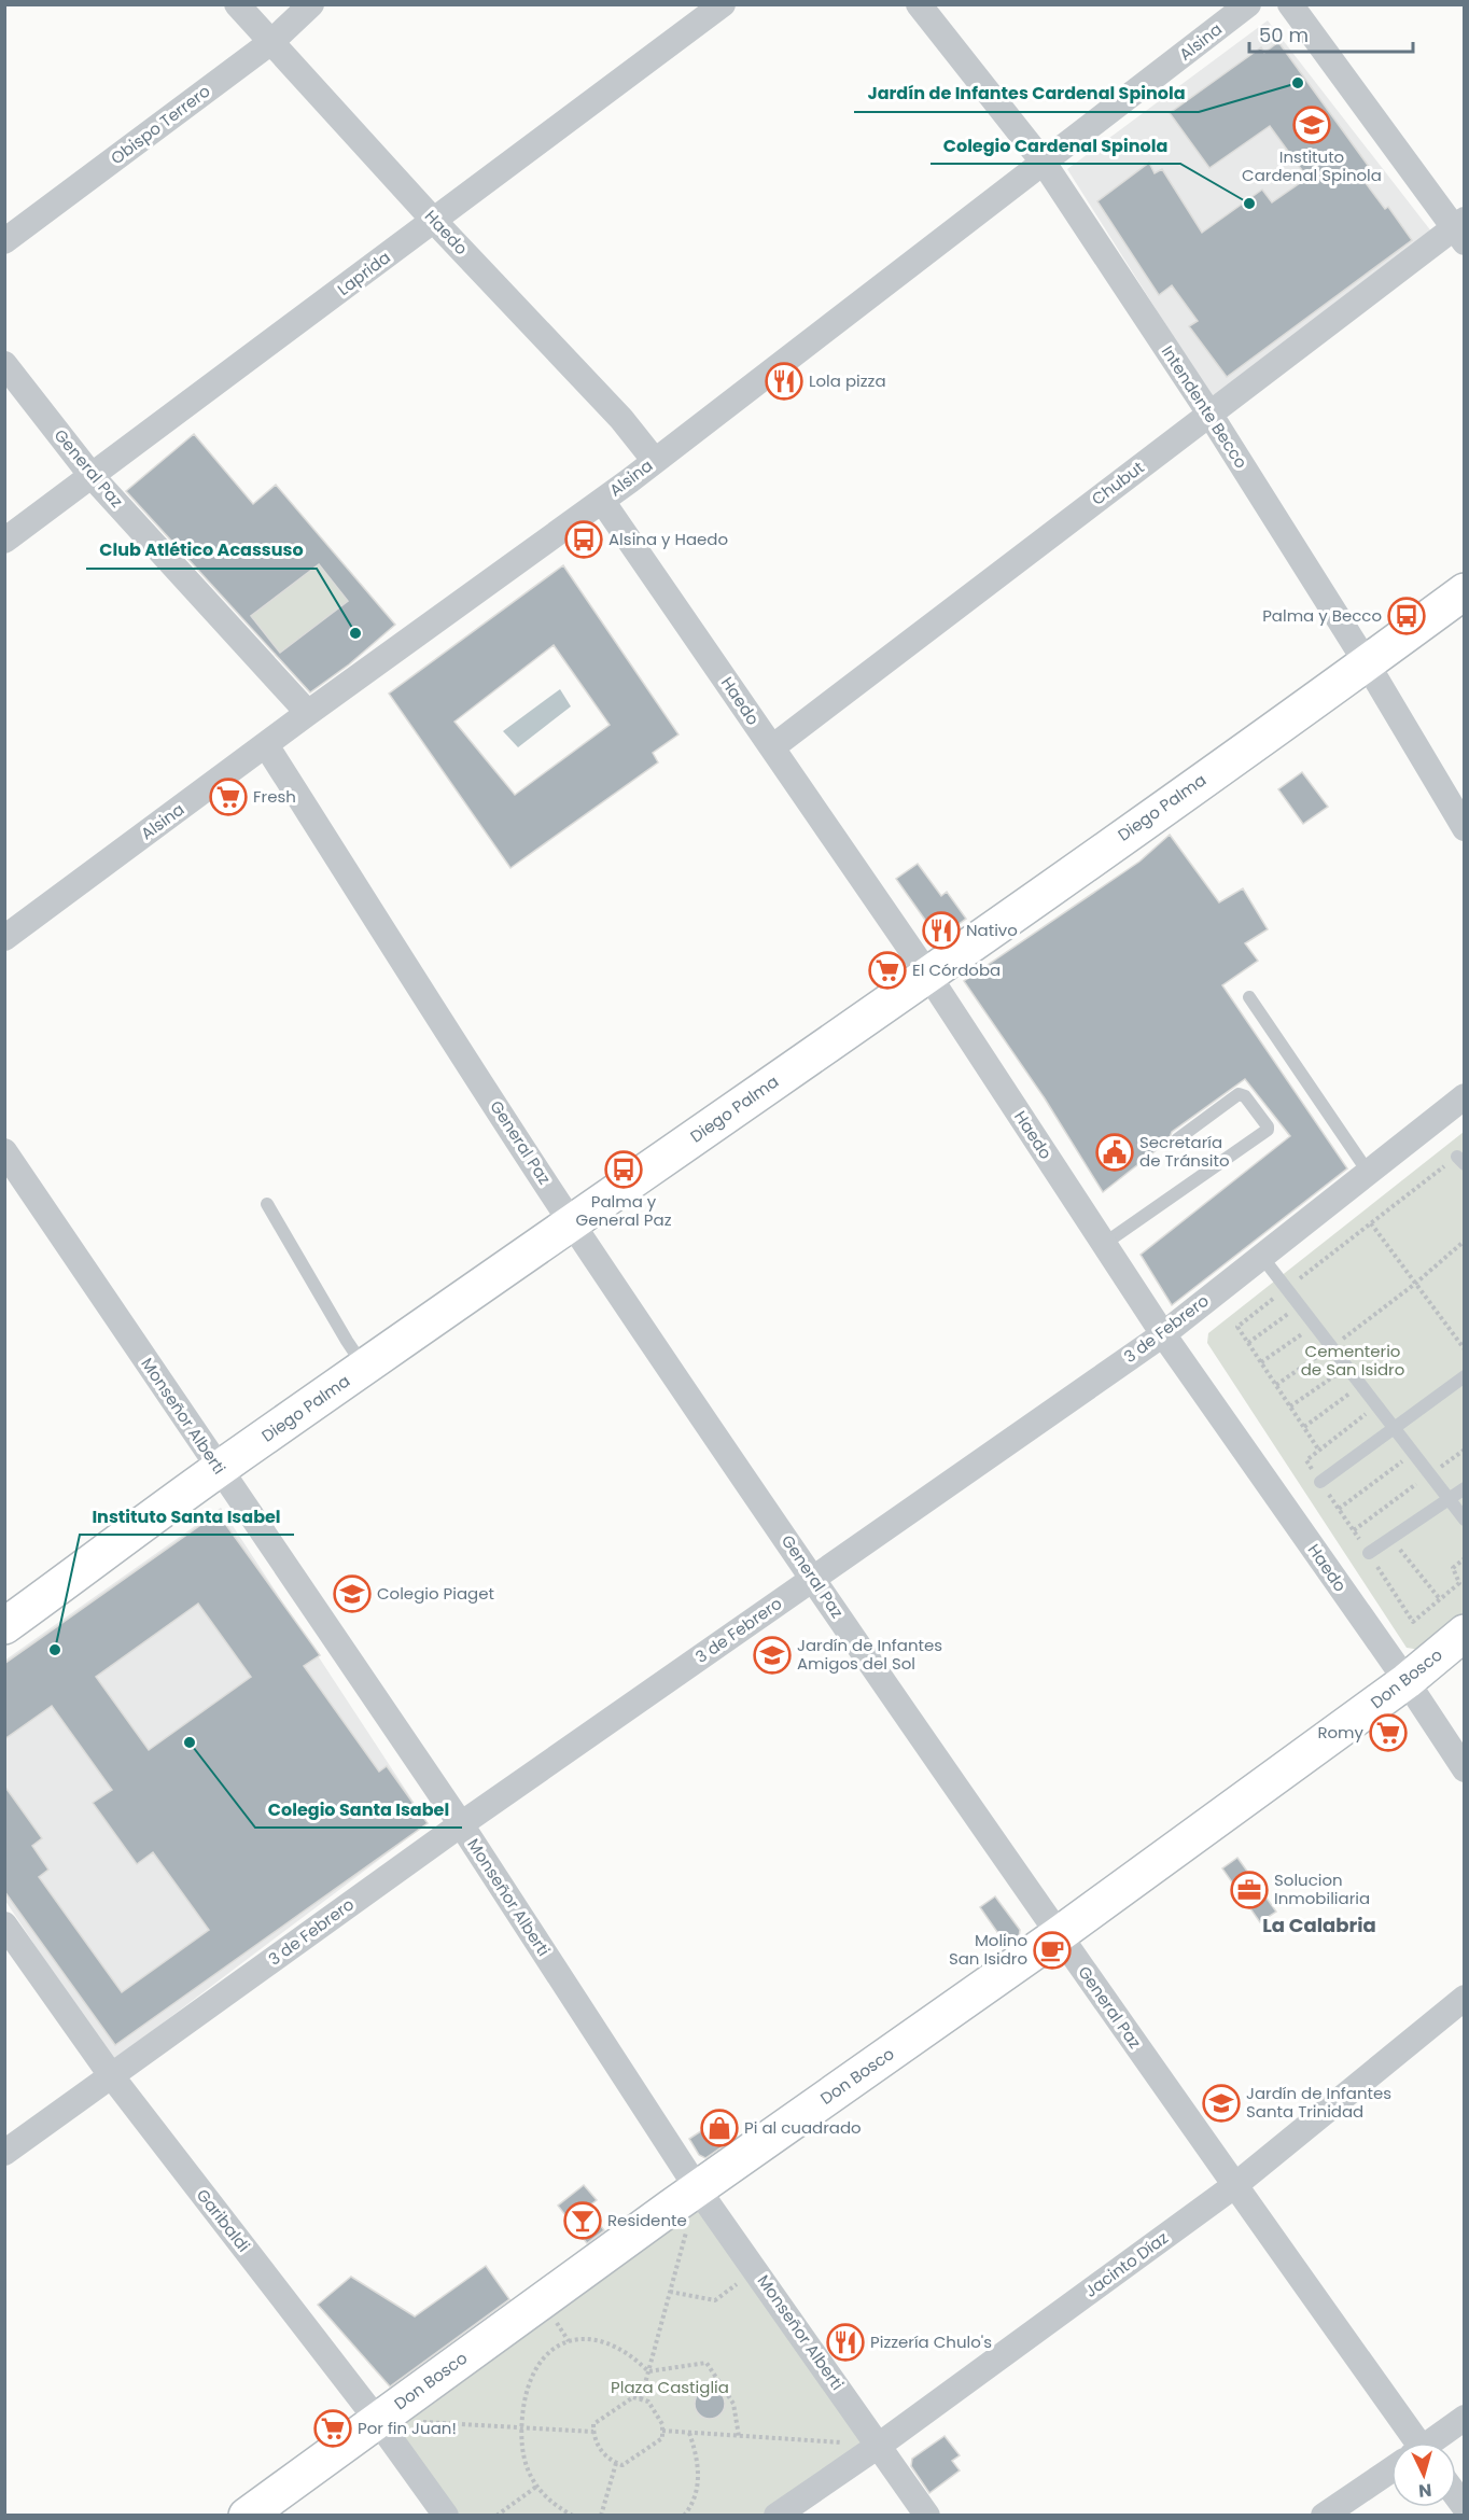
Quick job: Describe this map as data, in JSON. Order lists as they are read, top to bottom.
{
  "streets": {
    "street": [
      "Alsina",
      "Obispo Terrero",
      "Haedo",
      "Laprida",
      "Intendente Becco",
      "General Paz",
      "Chubut",
      "Diego Palma",
      "3 de Febrero",
      "Monseñor Alberti",
      "Don Bosco",
      "Garibaldi",
      "Jacinto Díaz"
    ]
  },
  "crossings": [
    ["Alsina", "Haedo"],
    ["Alsina", "Intendente Becco"],
    ["Alsina", "General Paz"],
    ["Obispo Terrero", "Haedo"],
    ["Haedo", "Laprida"],
    ["Haedo", "Chubut"],
    ["Haedo", "Diego Palma"],
    ["Haedo", "3 de Febrero"],
    ["Haedo", "Don Bosco"],
    ["Laprida", "General Paz"],
    ["Intendente Becco", "Chubut"],
    ["Intendente Becco", "Diego Palma"],
    ["General Paz", "Diego Palma"],
    ["General Paz", "3 de Febrero"],
    ["General Paz", "Don Bosco"],
    ["General Paz", "Jacinto Díaz"],
    ["Diego Palma", "Monseñor Alberti"],
    ["3 de Febrero", "Monseñor Alberti"],
    ["3 de Febrero", "Garibaldi"],
    ["Monseñor Alberti", "Don Bosco"],
    ["Monseñor Alberti", "Jacinto Díaz"],
    ["Don Bosco", "Garibaldi"]
  ],
  "districts": ["La Calabria"],
  "parks": ["Cementerio de San Isidro", "Plaza Castiglia"],
  "places": {
    "other": [
      "Jardín de Infantes Cardenal Spinola",
      "Colegio Cardenal Spinola",
      "Club Atlético Acassuso",
      "Instituto Santa Isabel",
      "Colegio Santa Isabel"
    ],
    "school or university": [
      "Instituto Cardenal Spinola",
      "Colegio Piaget",
      "Jardín de Infantes Amigos del Sol",
      "Jardín de Infantes Santa Trinidad"
    ],
    "restaurant": ["Lola pizza", "Nativo", "Pizzería Chulo's"],
    "bus stop": ["Alsina y Haedo", "Palma y Becco", "Palma y General Paz"],
    "supermarket": [
      "Fresh",
      "El Córdoba",
      "Romy",
      "Por fin Juan!"
    ],
    "public building": ["Secretaría de Tránsito"],
    "office": ["Solucion Inmobiliaria"],
    "cafe": ["Molino San Isidro"],
    "shop": ["Pi al cuadrado"],
    "bar": ["Residente"]
  },
  "scale_bar": "50 m",
  "north": "bottom"
}
